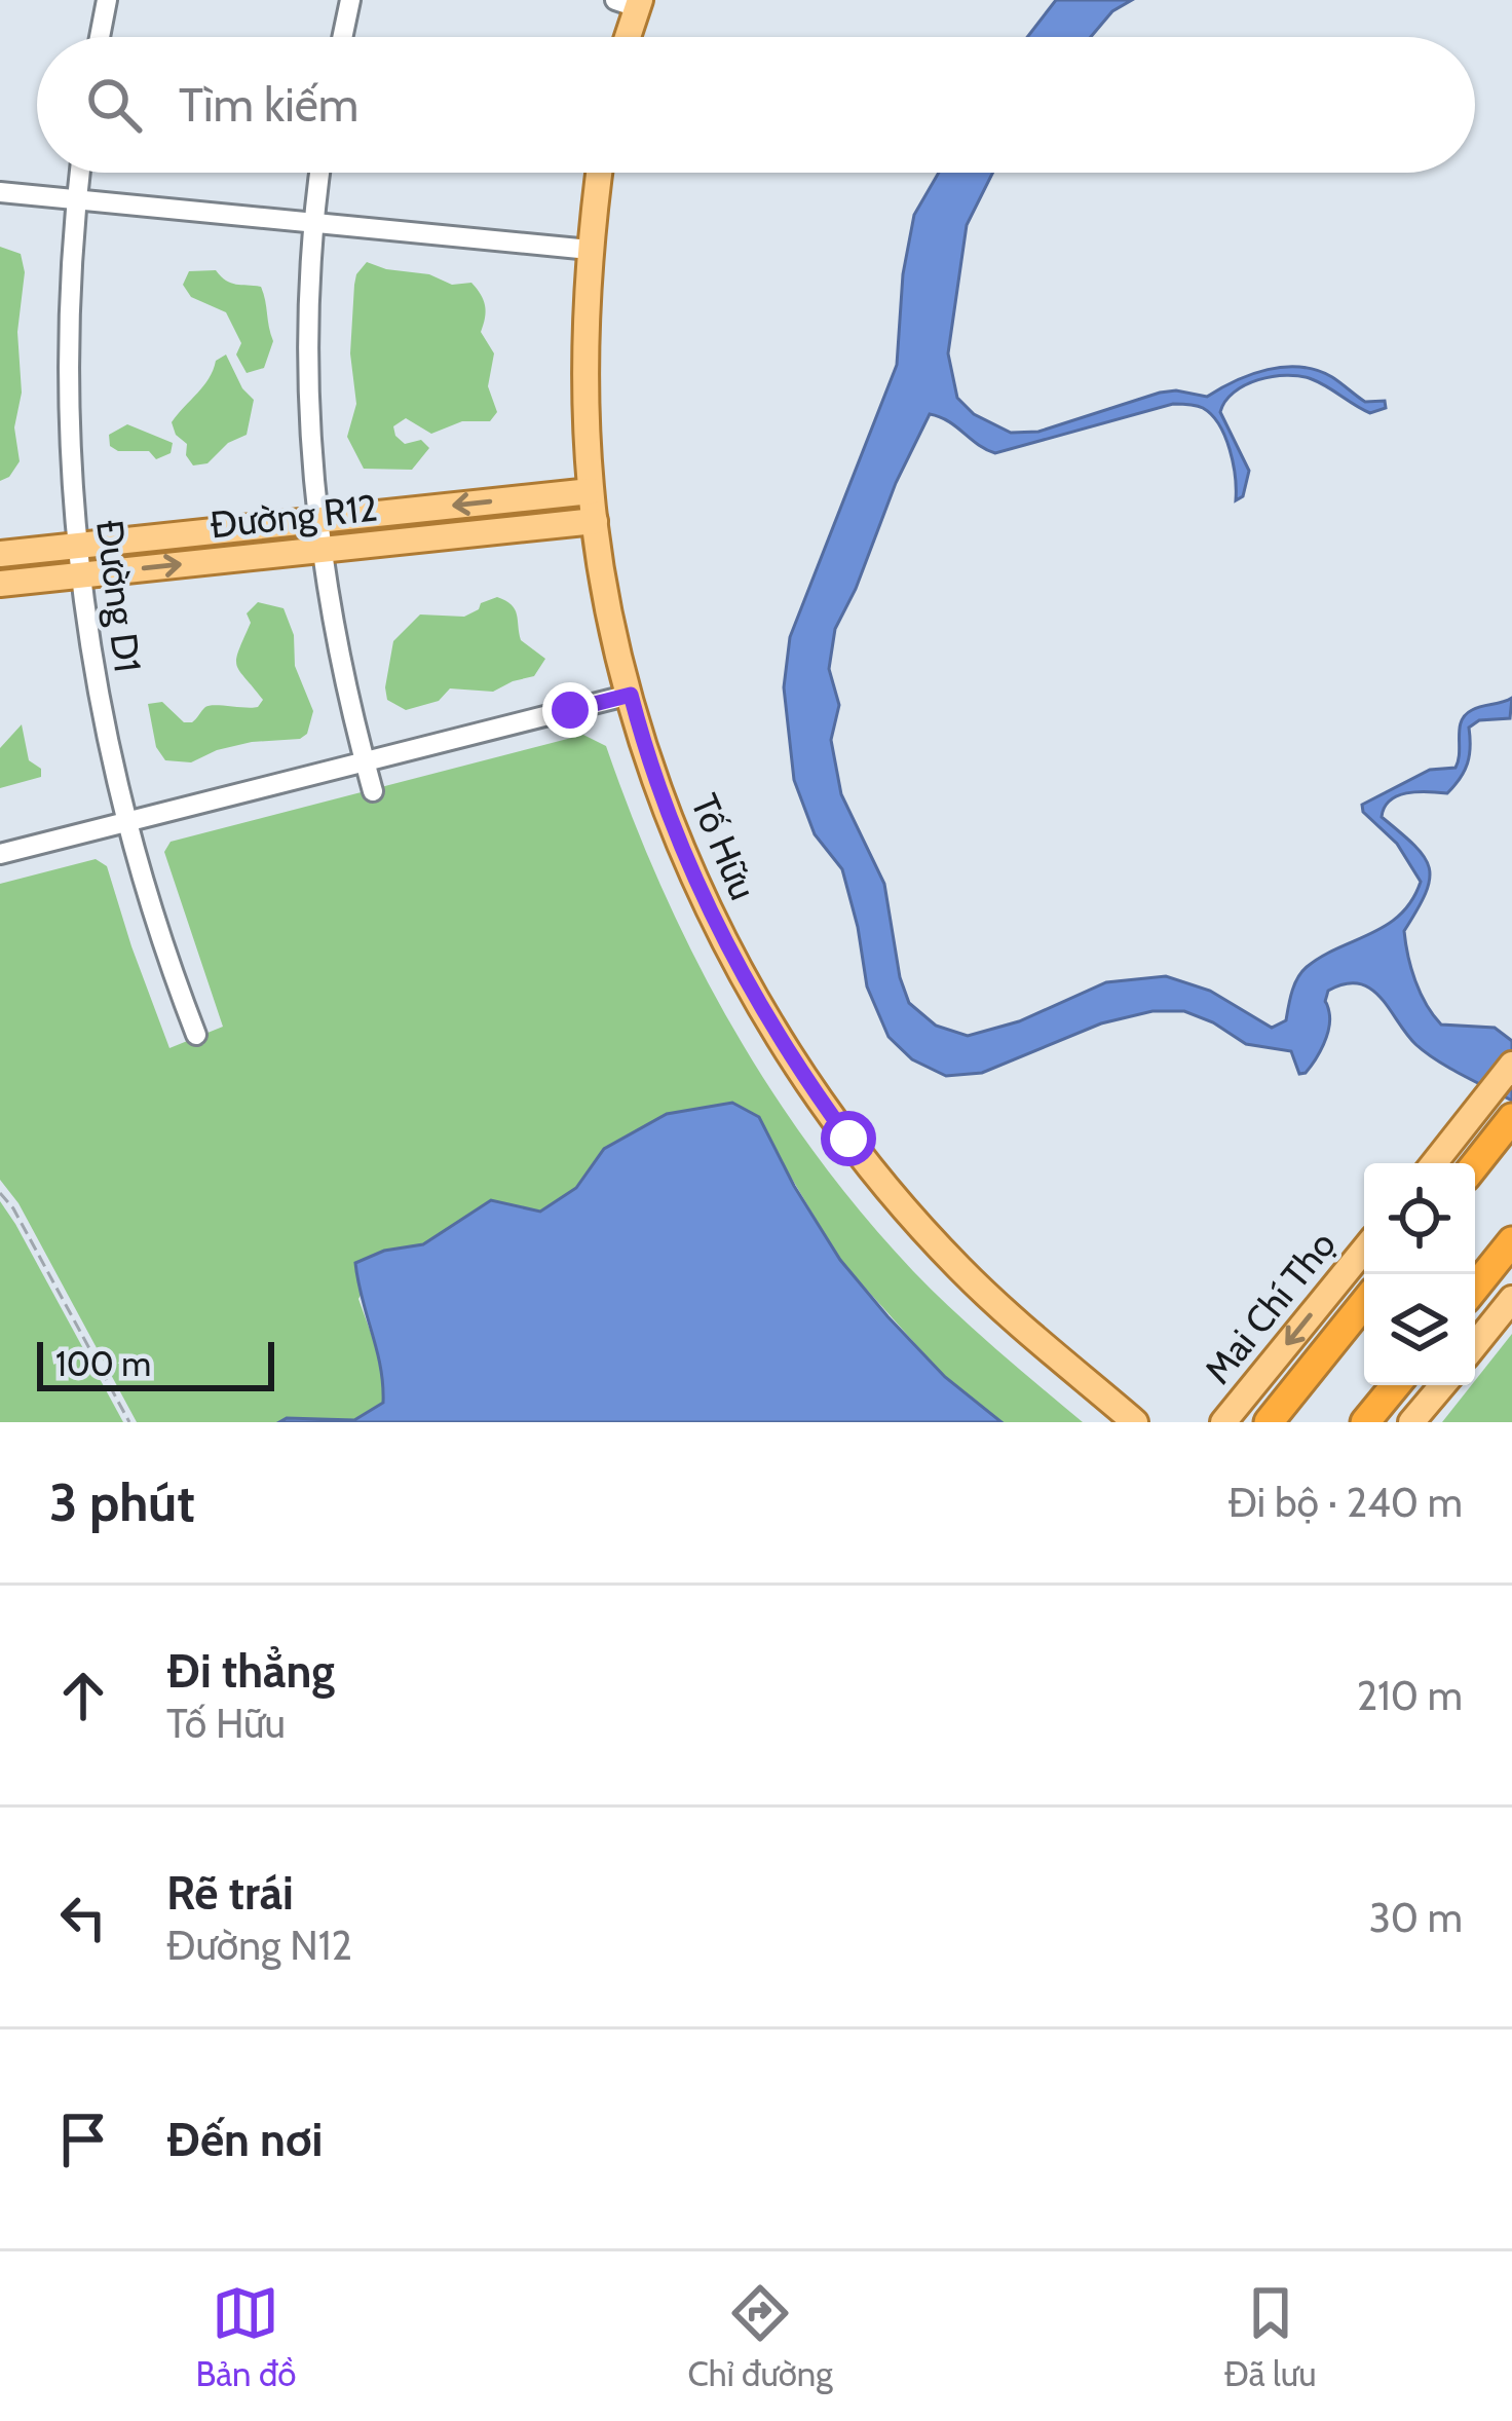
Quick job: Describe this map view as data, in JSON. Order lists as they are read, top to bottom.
{
  "streets": {
    "highway": ["Mai Chí Thọ"],
    "main road": ["Đường R12", "Tố Hữu"],
    "street": ["Đường D1"]
  },
  "crossings": [
    ["Đường R12", "Đường D1"],
    ["Đường R12", "Tố Hữu"]
  ],
  "one_way": ["Mai Chí Thọ"],
  "scale_bar": "100 m",
  "page": {
    "search": "Tìm kiếm",
    "scale": "100 m",
    "heading": ["3 phút", "Đi bộ · 240 m"],
    "list": [
      ["Đi thẳng", "Tố Hữu", "210 m"],
      ["Rẽ trái", "Đường N12", "30 m"],
      "Đến nơi"
    ],
    "nav": ["Bản đồ", "Chỉ đường", "Đã lưu"]
  }
}
